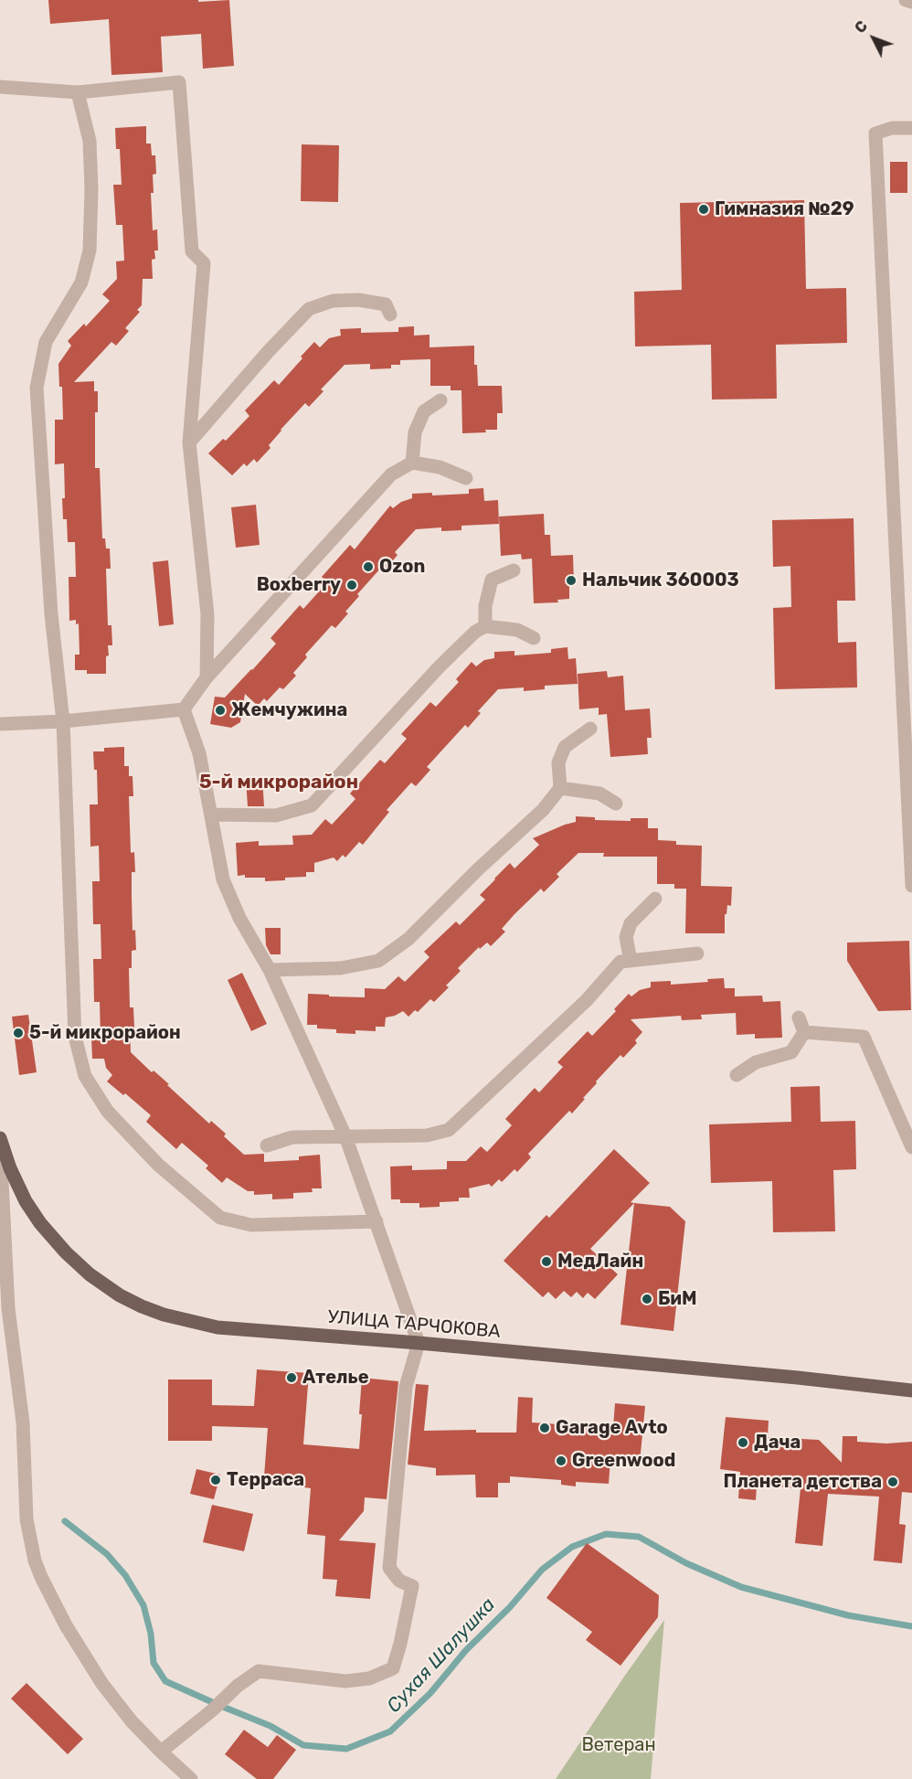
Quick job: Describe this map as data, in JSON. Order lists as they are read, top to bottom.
{
  "streets": {
    "main road": ["УЛИЦА ТАРЧОКОВА"]
  },
  "districts": ["5-й микрорайон"],
  "water": ["Сухая Шалушка"],
  "parks": ["Ветеран"],
  "places": [
    "Гимназия №29",
    "Ozon",
    "Нальчик 360003",
    "Boxberry",
    "Жемчужина",
    "5-й микрорайон",
    "МедЛайн",
    "БиМ",
    "Ателье",
    "Garage Avto",
    "Дача",
    "Greenwood",
    "Терраса",
    "Планета детства"
  ],
  "north": "top left"
}
